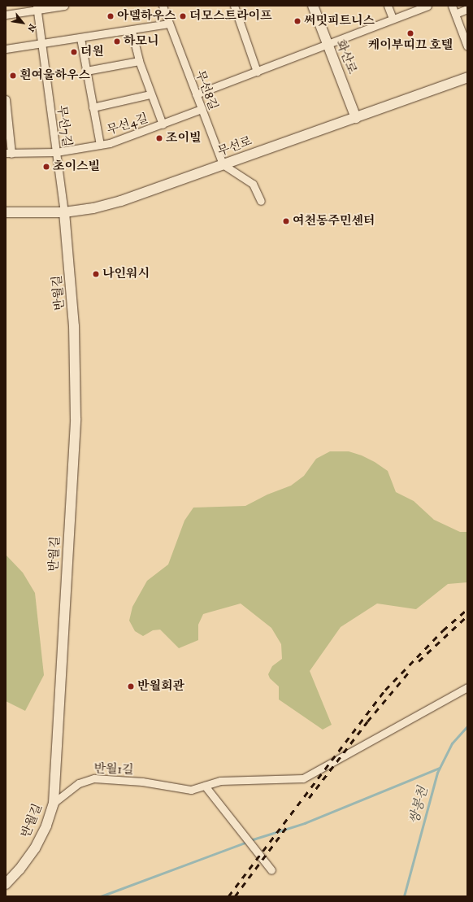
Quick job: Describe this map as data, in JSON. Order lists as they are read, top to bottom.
{
  "streets": {
    "street": [
      "화산로",
      "무선8길",
      "무선4길",
      "무선7길",
      "무선로",
      "반월길",
      "반월1길"
    ]
  },
  "crossings": [
    ["화산로", "무선로"],
    ["무선8길", "무선4길"],
    ["무선8길", "무선로"],
    ["무선4길", "무선7길"],
    ["무선7길", "무선로"],
    ["무선7길", "반월길"],
    ["무선로", "반월길"],
    ["반월길", "반월1길"]
  ],
  "water": ["쌍봉천"],
  "places": [
    "아델하우스",
    "더모스트라이프",
    "써밋피트니스",
    "케이부띠끄 호텔",
    "하모니",
    "더원",
    "흰여울하우스",
    "조이빌",
    "초이스빌",
    "여천동주민센터",
    "나인워시",
    "반월회관"
  ],
  "north": "bottom right"
}
